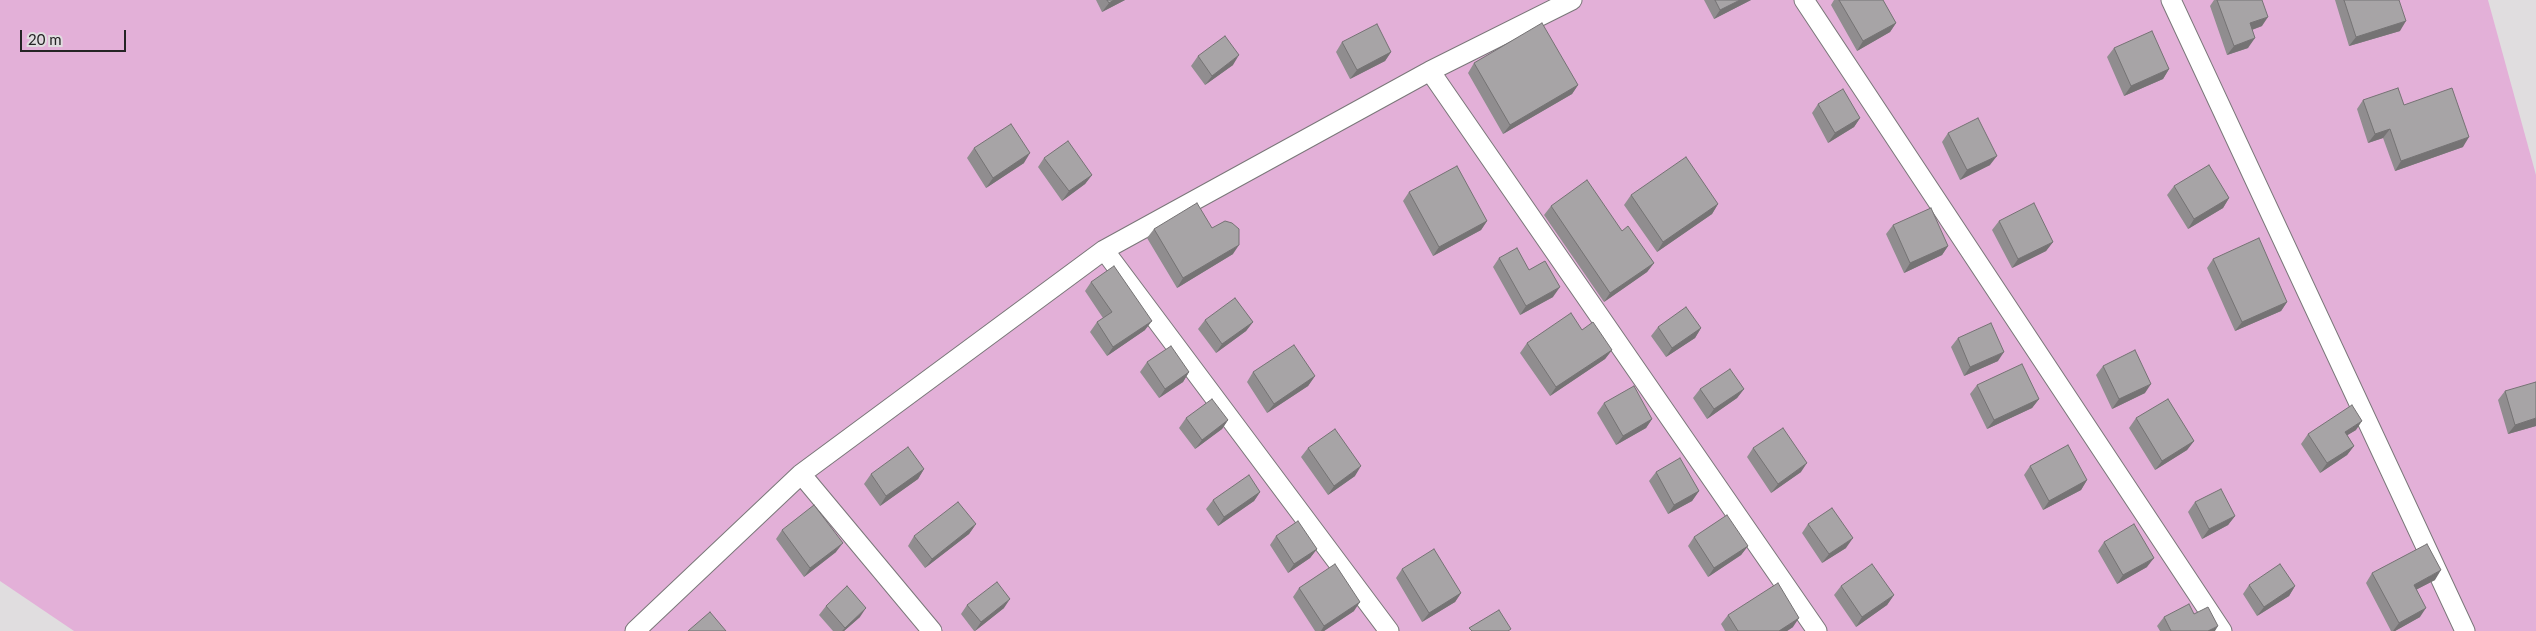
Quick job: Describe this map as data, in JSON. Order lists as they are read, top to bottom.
{
  "scale_bar": "20 m"
}
